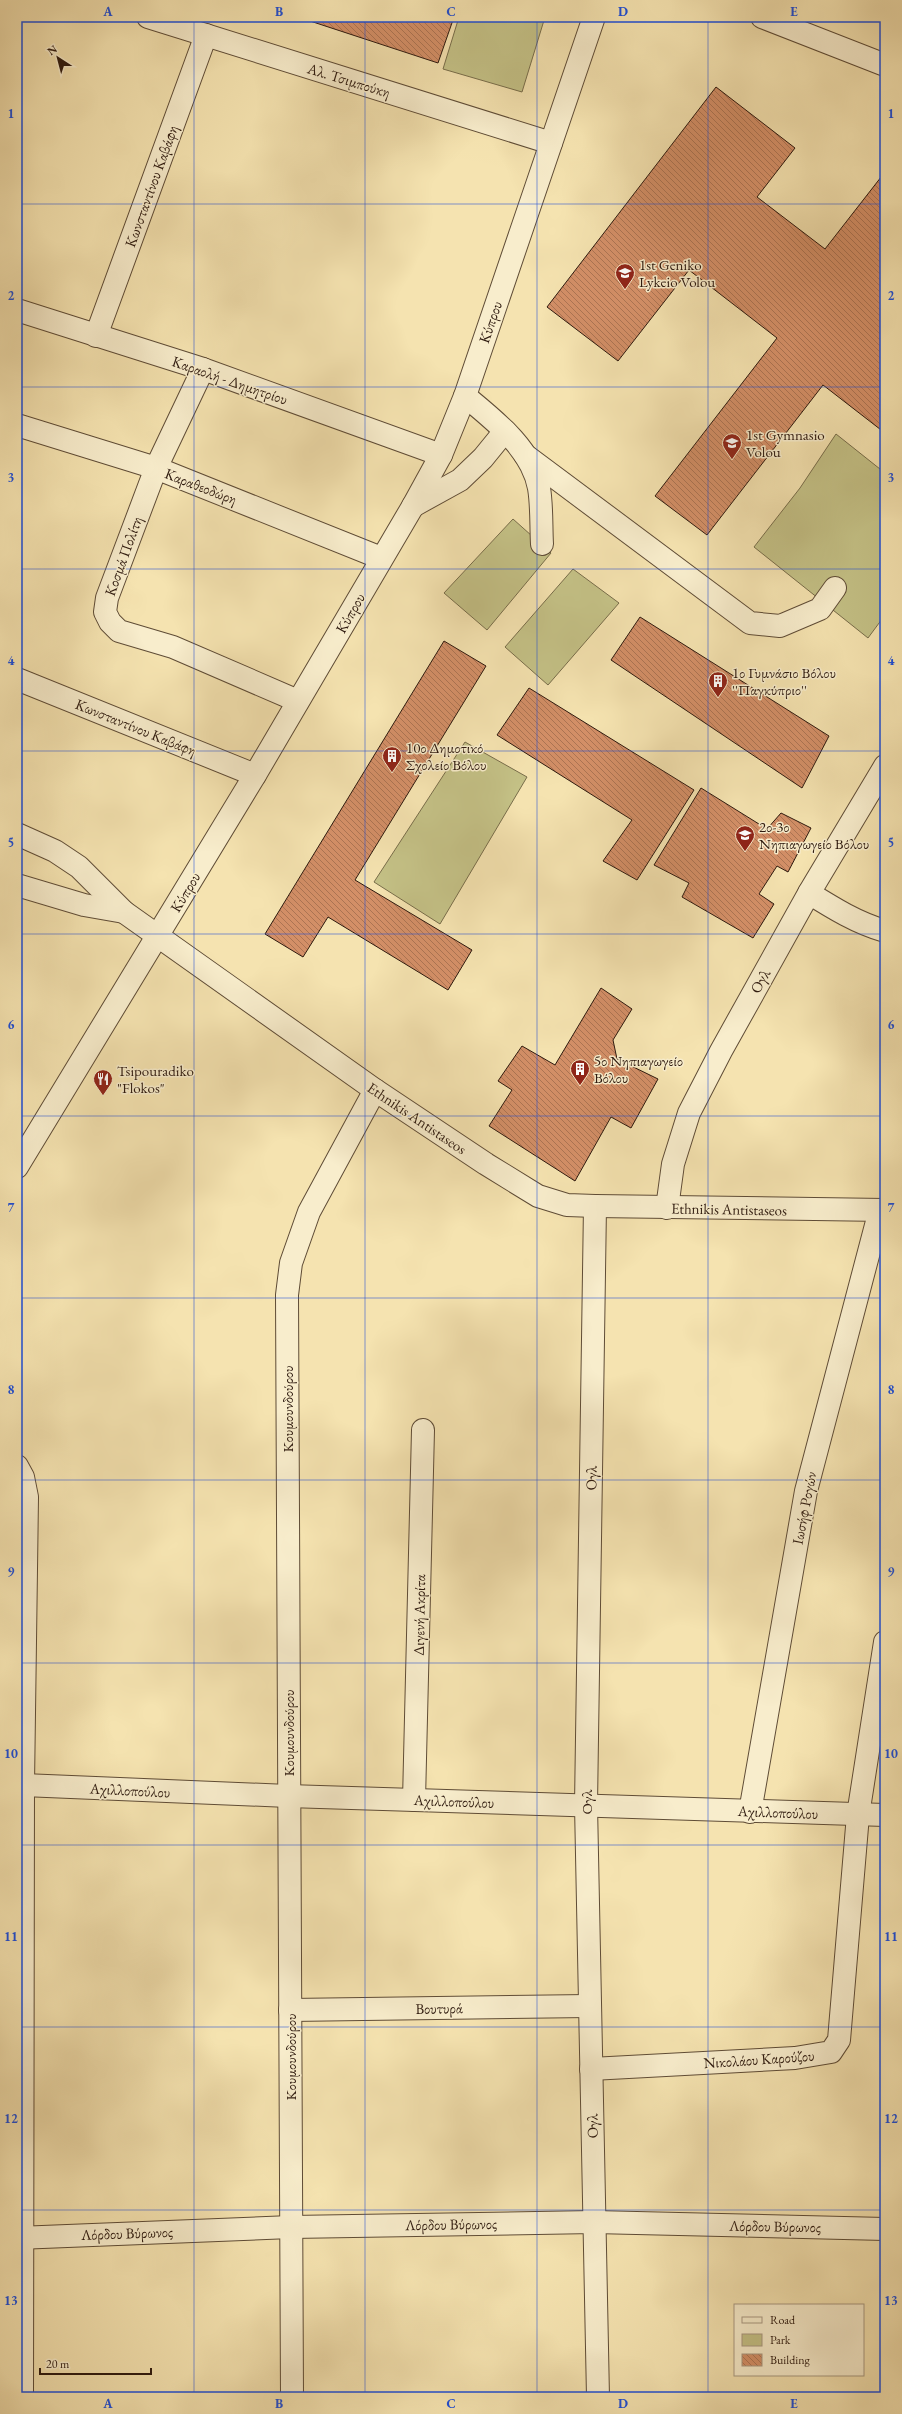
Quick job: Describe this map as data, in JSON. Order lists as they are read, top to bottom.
{
  "streets": {
    "street": [
      "Αλ. Τσιμπούκη",
      "Κωνσταντίνου Καβάφη",
      "Κύπρου",
      "Καραολή - Δημητρίου",
      "Καραθεοδώρη",
      "Κοσμά Πολίτη",
      "Ογλ",
      "Ethnikis Antistaseos",
      "Κουμουνδούρου",
      "Ιωσήφ Ρογών",
      "Διγενή Ακρίτα",
      "Αχιλλοπούλου",
      "Βουτυρά",
      "Νικολάου Καρούζου",
      "Λόρδου Βύρωνος"
    ]
  },
  "crossings": [
    ["Αλ. Τσιμπούκη", "Κωνσταντίνου Καβάφη"],
    ["Αλ. Τσιμπούκη", "Κύπρου"],
    ["Κωνσταντίνου Καβάφη", "Κύπρου"],
    ["Κωνσταντίνου Καβάφη", "Καραολή - Δημητρίου"],
    ["Κύπρου", "Καραολή - Δημητρίου"],
    ["Κύπρου", "Καραθεοδώρη"],
    ["Κύπρου", "Κοσμά Πολίτη"],
    ["Κύπρου", "Ethnikis Antistaseos"],
    ["Καραολή - Δημητρίου", "Κοσμά Πολίτη"],
    ["Καραθεοδώρη", "Κοσμά Πολίτη"],
    ["Ογλ", "Ethnikis Antistaseos"],
    ["Ογλ", "Αχιλλοπούλου"],
    ["Ογλ", "Βουτυρά"],
    ["Ογλ", "Νικολάου Καρούζου"],
    ["Ογλ", "Λόρδου Βύρωνος"],
    ["Ethnikis Antistaseos", "Κουμουνδούρου"],
    ["Ethnikis Antistaseos", "Ιωσήφ Ρογών"],
    ["Κουμουνδούρου", "Αχιλλοπούλου"],
    ["Κουμουνδούρου", "Βουτυρά"],
    ["Κουμουνδούρου", "Λόρδου Βύρωνος"],
    ["Ιωσήφ Ρογών", "Αχιλλοπούλου"],
    ["Διγενή Ακρίτα", "Αχιλλοπούλου"],
    ["Αχιλλοπούλου", "Νικολάου Καρούζου"]
  ],
  "places": {
    "school or university": ["1st Geniko Lykeio Volou", "1st Gymnasio Volou", "2ο-3ο Νηπιαγωγείο Βόλου"],
    "building": ["1ο Γυμνάσιο Βόλου ''Παγκύπριο''", "10ο Δημοτικό Σχολείο Βόλου", "5ο Νηπιαγωγείο Βόλου"],
    "restaurant": ["Tsipouradiko \"Flokos\""]
  },
  "legend": ["Road", "Park", "Building"],
  "scale_bar": "20 m",
  "north": "top left",
  "grid": {
    "columns": [
      "A",
      "B",
      "C",
      "D",
      "E"
    ],
    "rows": [
      "1",
      "2",
      "3",
      "4",
      "5",
      "6",
      "7",
      "8",
      "9",
      "10",
      "11",
      "12",
      "13"
    ]
  }
}
